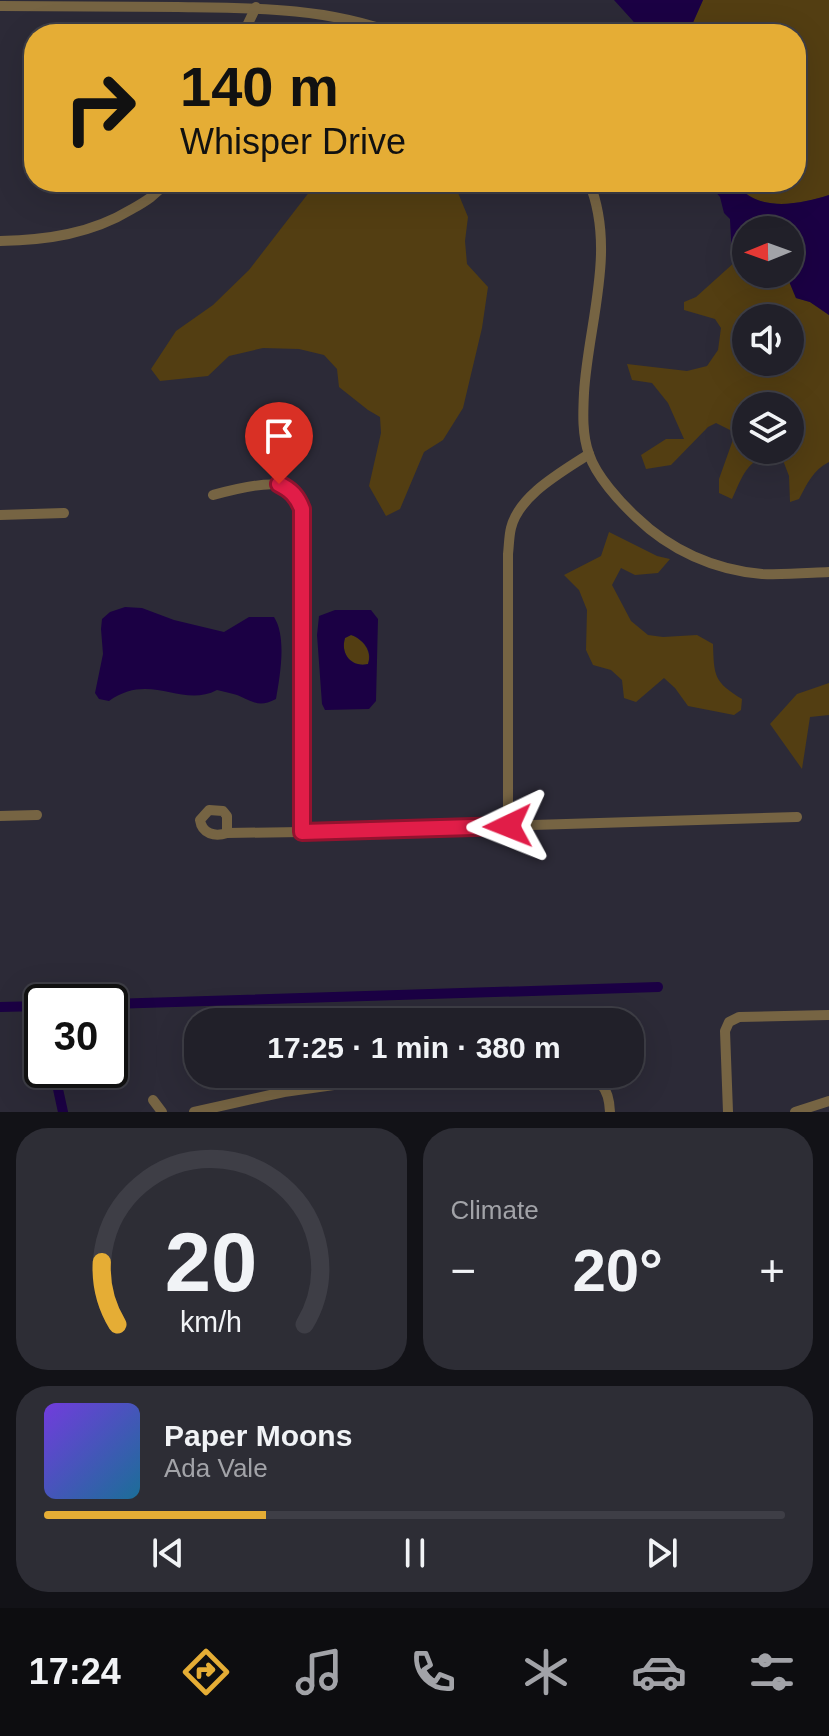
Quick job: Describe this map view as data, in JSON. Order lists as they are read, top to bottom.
{
  "north": "left",
  "page": {
    "turn": ["140 m", "Whisper Drive"],
    "limit": "30",
    "trip": "17:25 · 1 min · 380 m",
    "tile": "Climate",
    "heat": ["−", "20°", "+"],
    "song": ["Paper Moons", "Ada Vale"],
    "tabs": "17:24",
    "gauge": ["20", "km/h"]
  }
}
